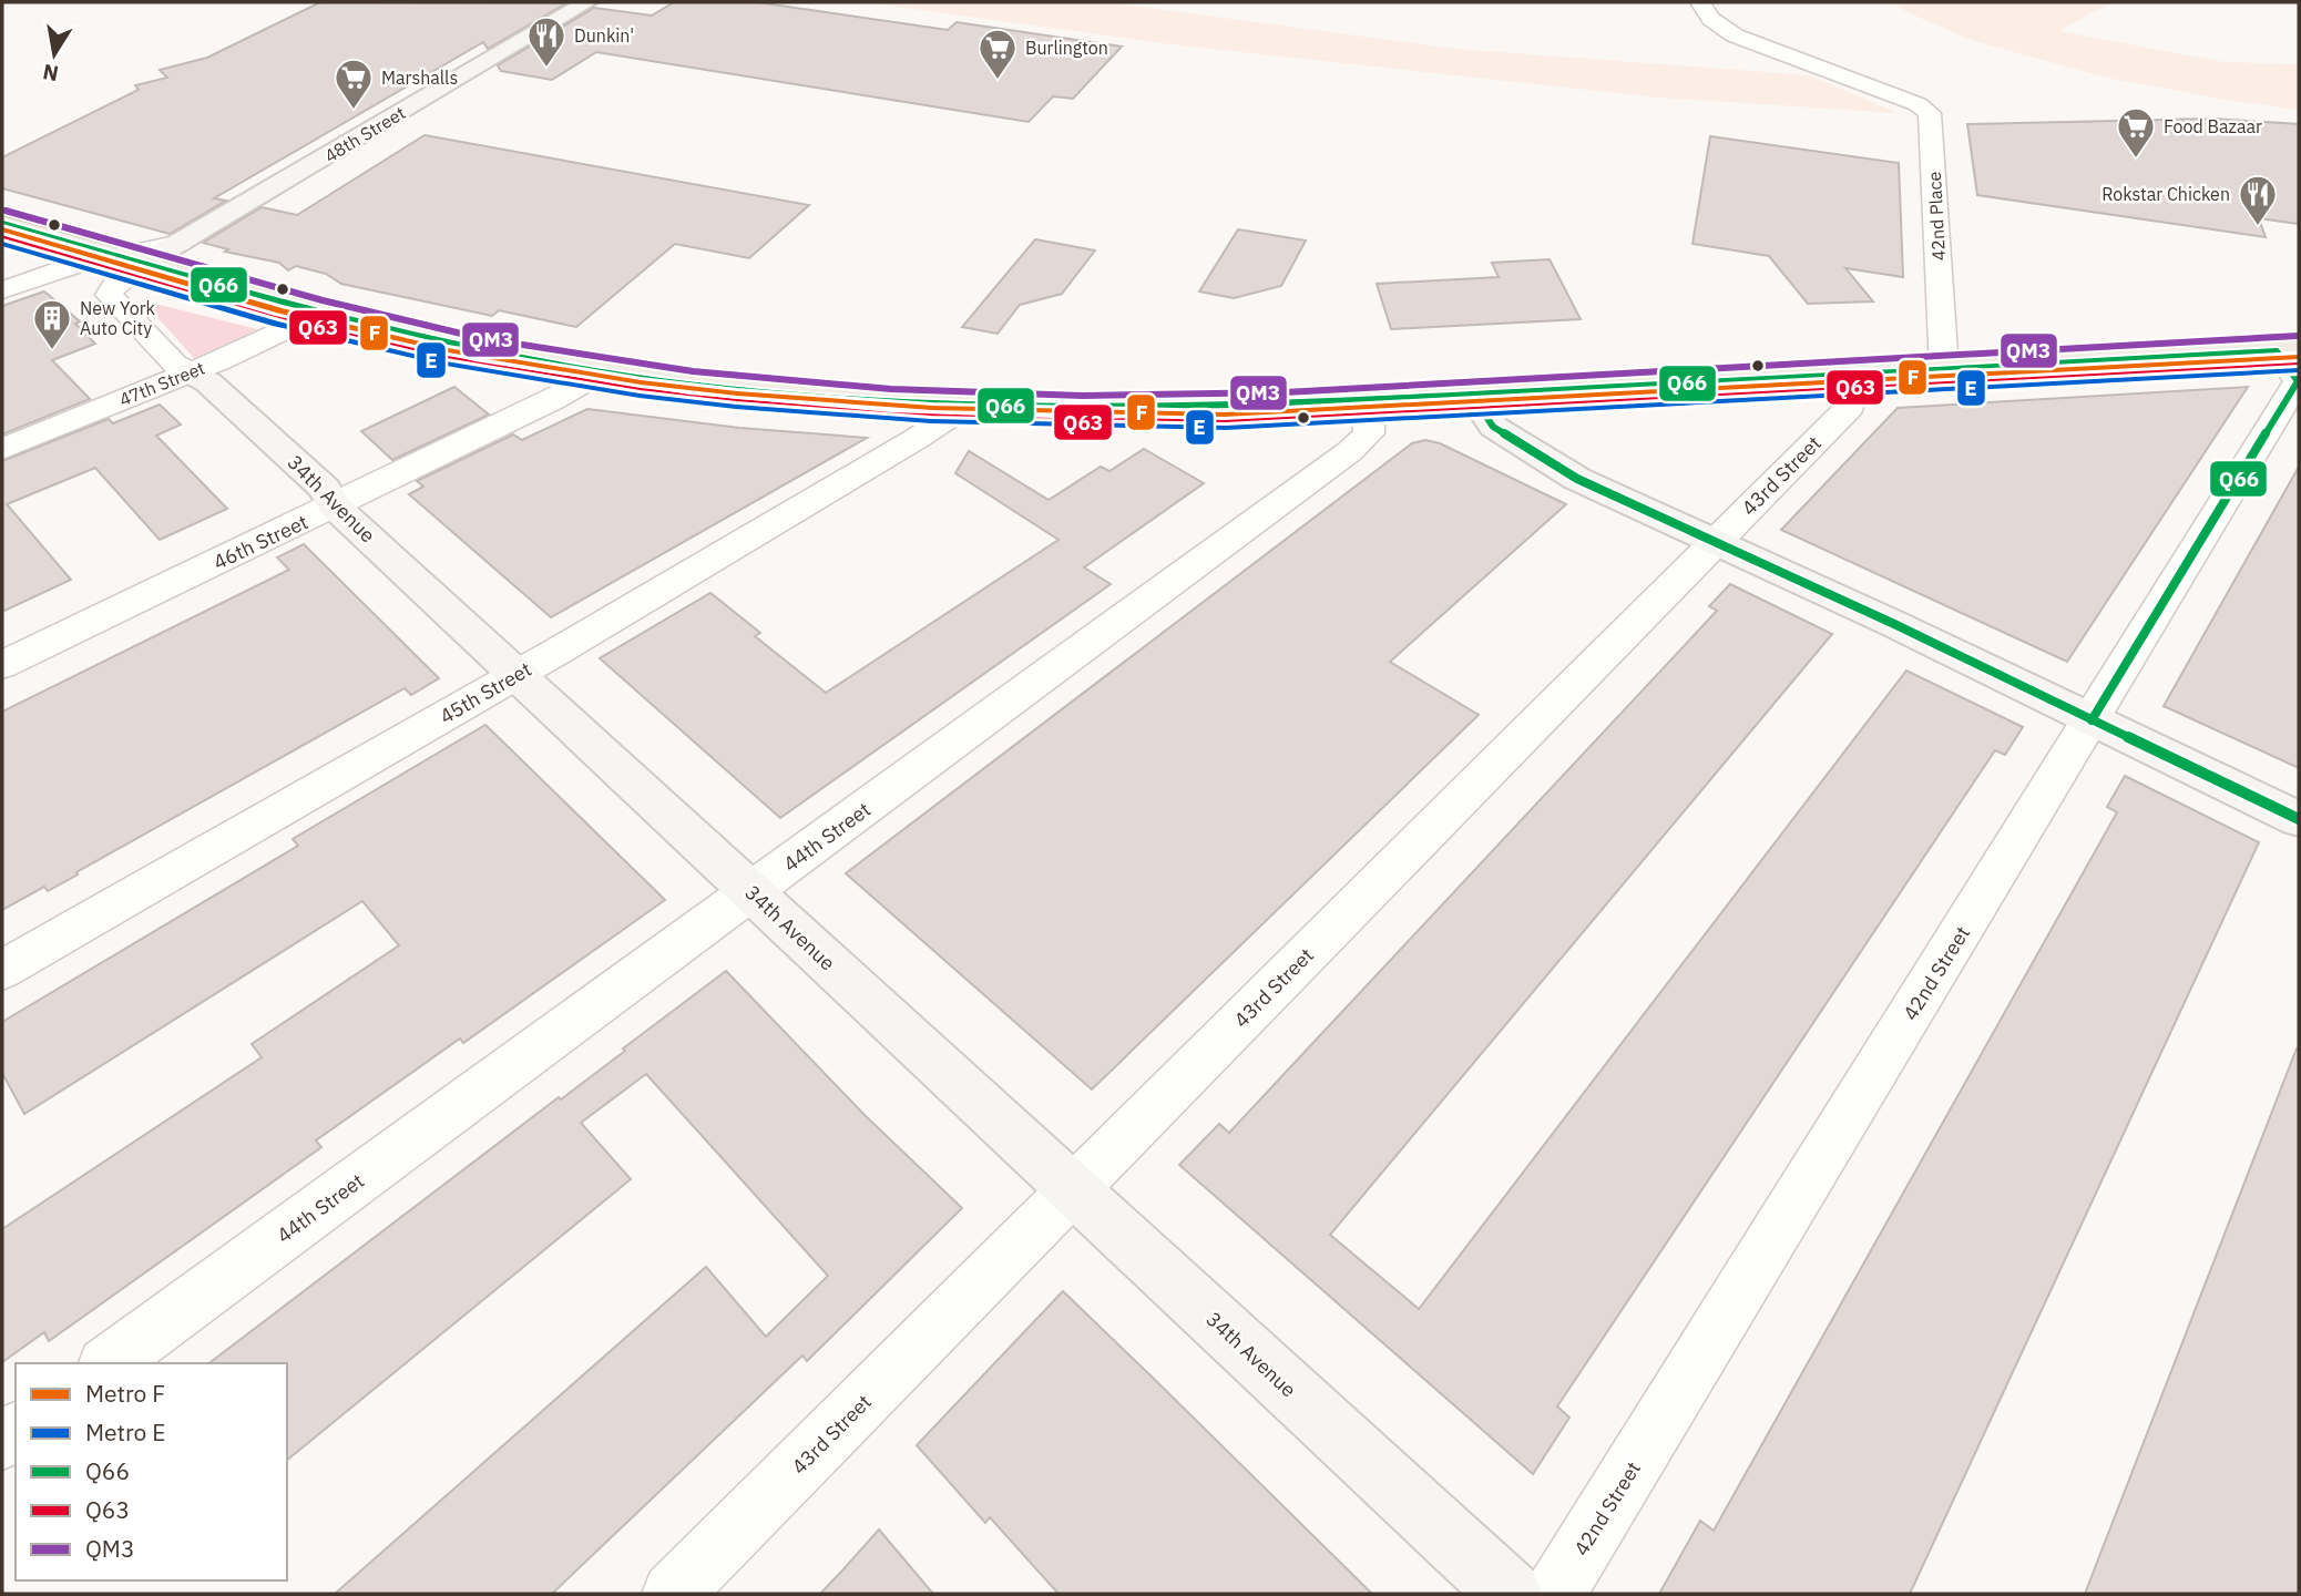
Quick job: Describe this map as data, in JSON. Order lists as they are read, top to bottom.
{
  "streets": {
    "street": [
      "48th Street",
      "42nd Place",
      "47th Street",
      "43rd Street",
      "34th Avenue",
      "46th Street",
      "45th Street",
      "44th Street",
      "42nd Street"
    ]
  },
  "crossings": [
    ["48th Street", "34th Avenue"],
    ["47th Street", "34th Avenue"],
    ["43rd Street", "34th Avenue"],
    ["34th Avenue", "46th Street"],
    ["34th Avenue", "45th Street"],
    ["34th Avenue", "44th Street"]
  ],
  "places": {
    "restaurant": ["Dunkin'", "Rokstar Chicken"],
    "supermarket": ["Burlington", "Marshalls", "Food Bazaar"],
    "building": ["New York Auto City"]
  },
  "lines": [
    "transit line QM3",
    "transit line Q66",
    "metro line F",
    "transit line Q63",
    "metro line E"
  ],
  "legend": [
    "Metro F",
    "Metro E",
    "Q66",
    "Q63",
    "QM3"
  ],
  "north": "bottom"
}
